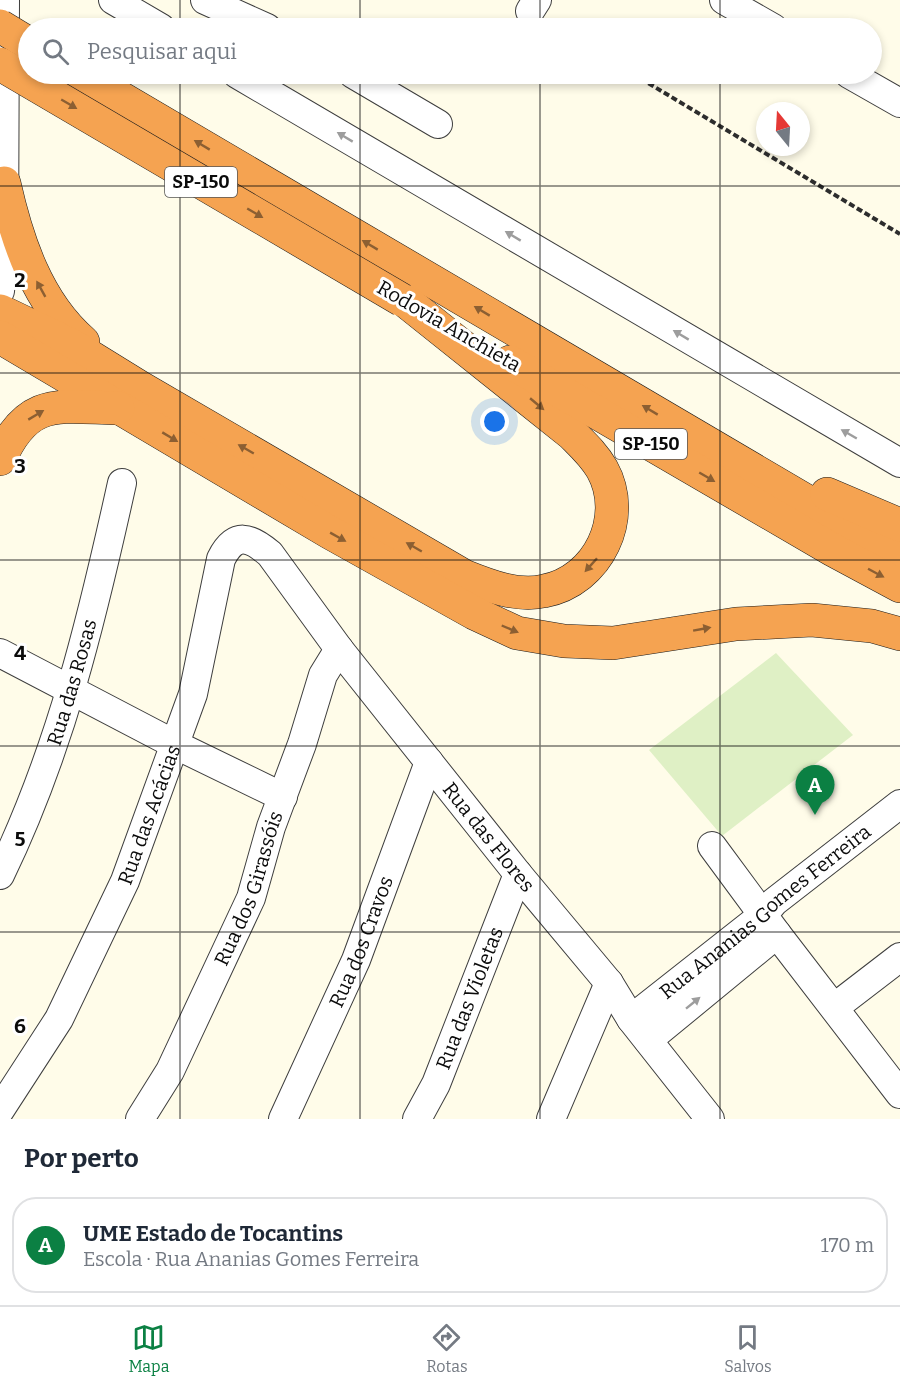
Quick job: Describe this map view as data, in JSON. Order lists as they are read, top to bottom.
{
  "streets": {
    "highway": ["SP-150", "Rodovia Anchieta"],
    "street": [
      "Rua das Rosas",
      "Rua das Acácias",
      "Rua das Flores",
      "Rua dos Girassóis",
      "Rua Ananias Gomes Ferreira",
      "Rua dos Cravos",
      "Rua das Violetas"
    ]
  },
  "crossings": [
    ["Rua das Acácias", "Rua das Flores"],
    ["Rua das Flores", "Rua dos Girassóis"],
    ["Rua das Flores", "Rua Ananias Gomes Ferreira"],
    ["Rua das Flores", "Rua dos Cravos"],
    ["Rua das Flores", "Rua das Violetas"]
  ],
  "north": "top",
  "page": {
    "search": "Pesquisar aqui",
    "pins": "A",
    "heading": "Por perto",
    "list": [
      {
        "mark": "A",
        "name": "UME Estado de Tocantins",
        "note": "Escola · Rua Ananias Gomes Ferreira",
        "value": "170 m"
      }
    ],
    "nav": ["Mapa", "Rotas", "Salvos"]
  },
  "grid": {
    "rows": [
      "2",
      "3",
      "4",
      "5",
      "6"
    ]
  }
}
